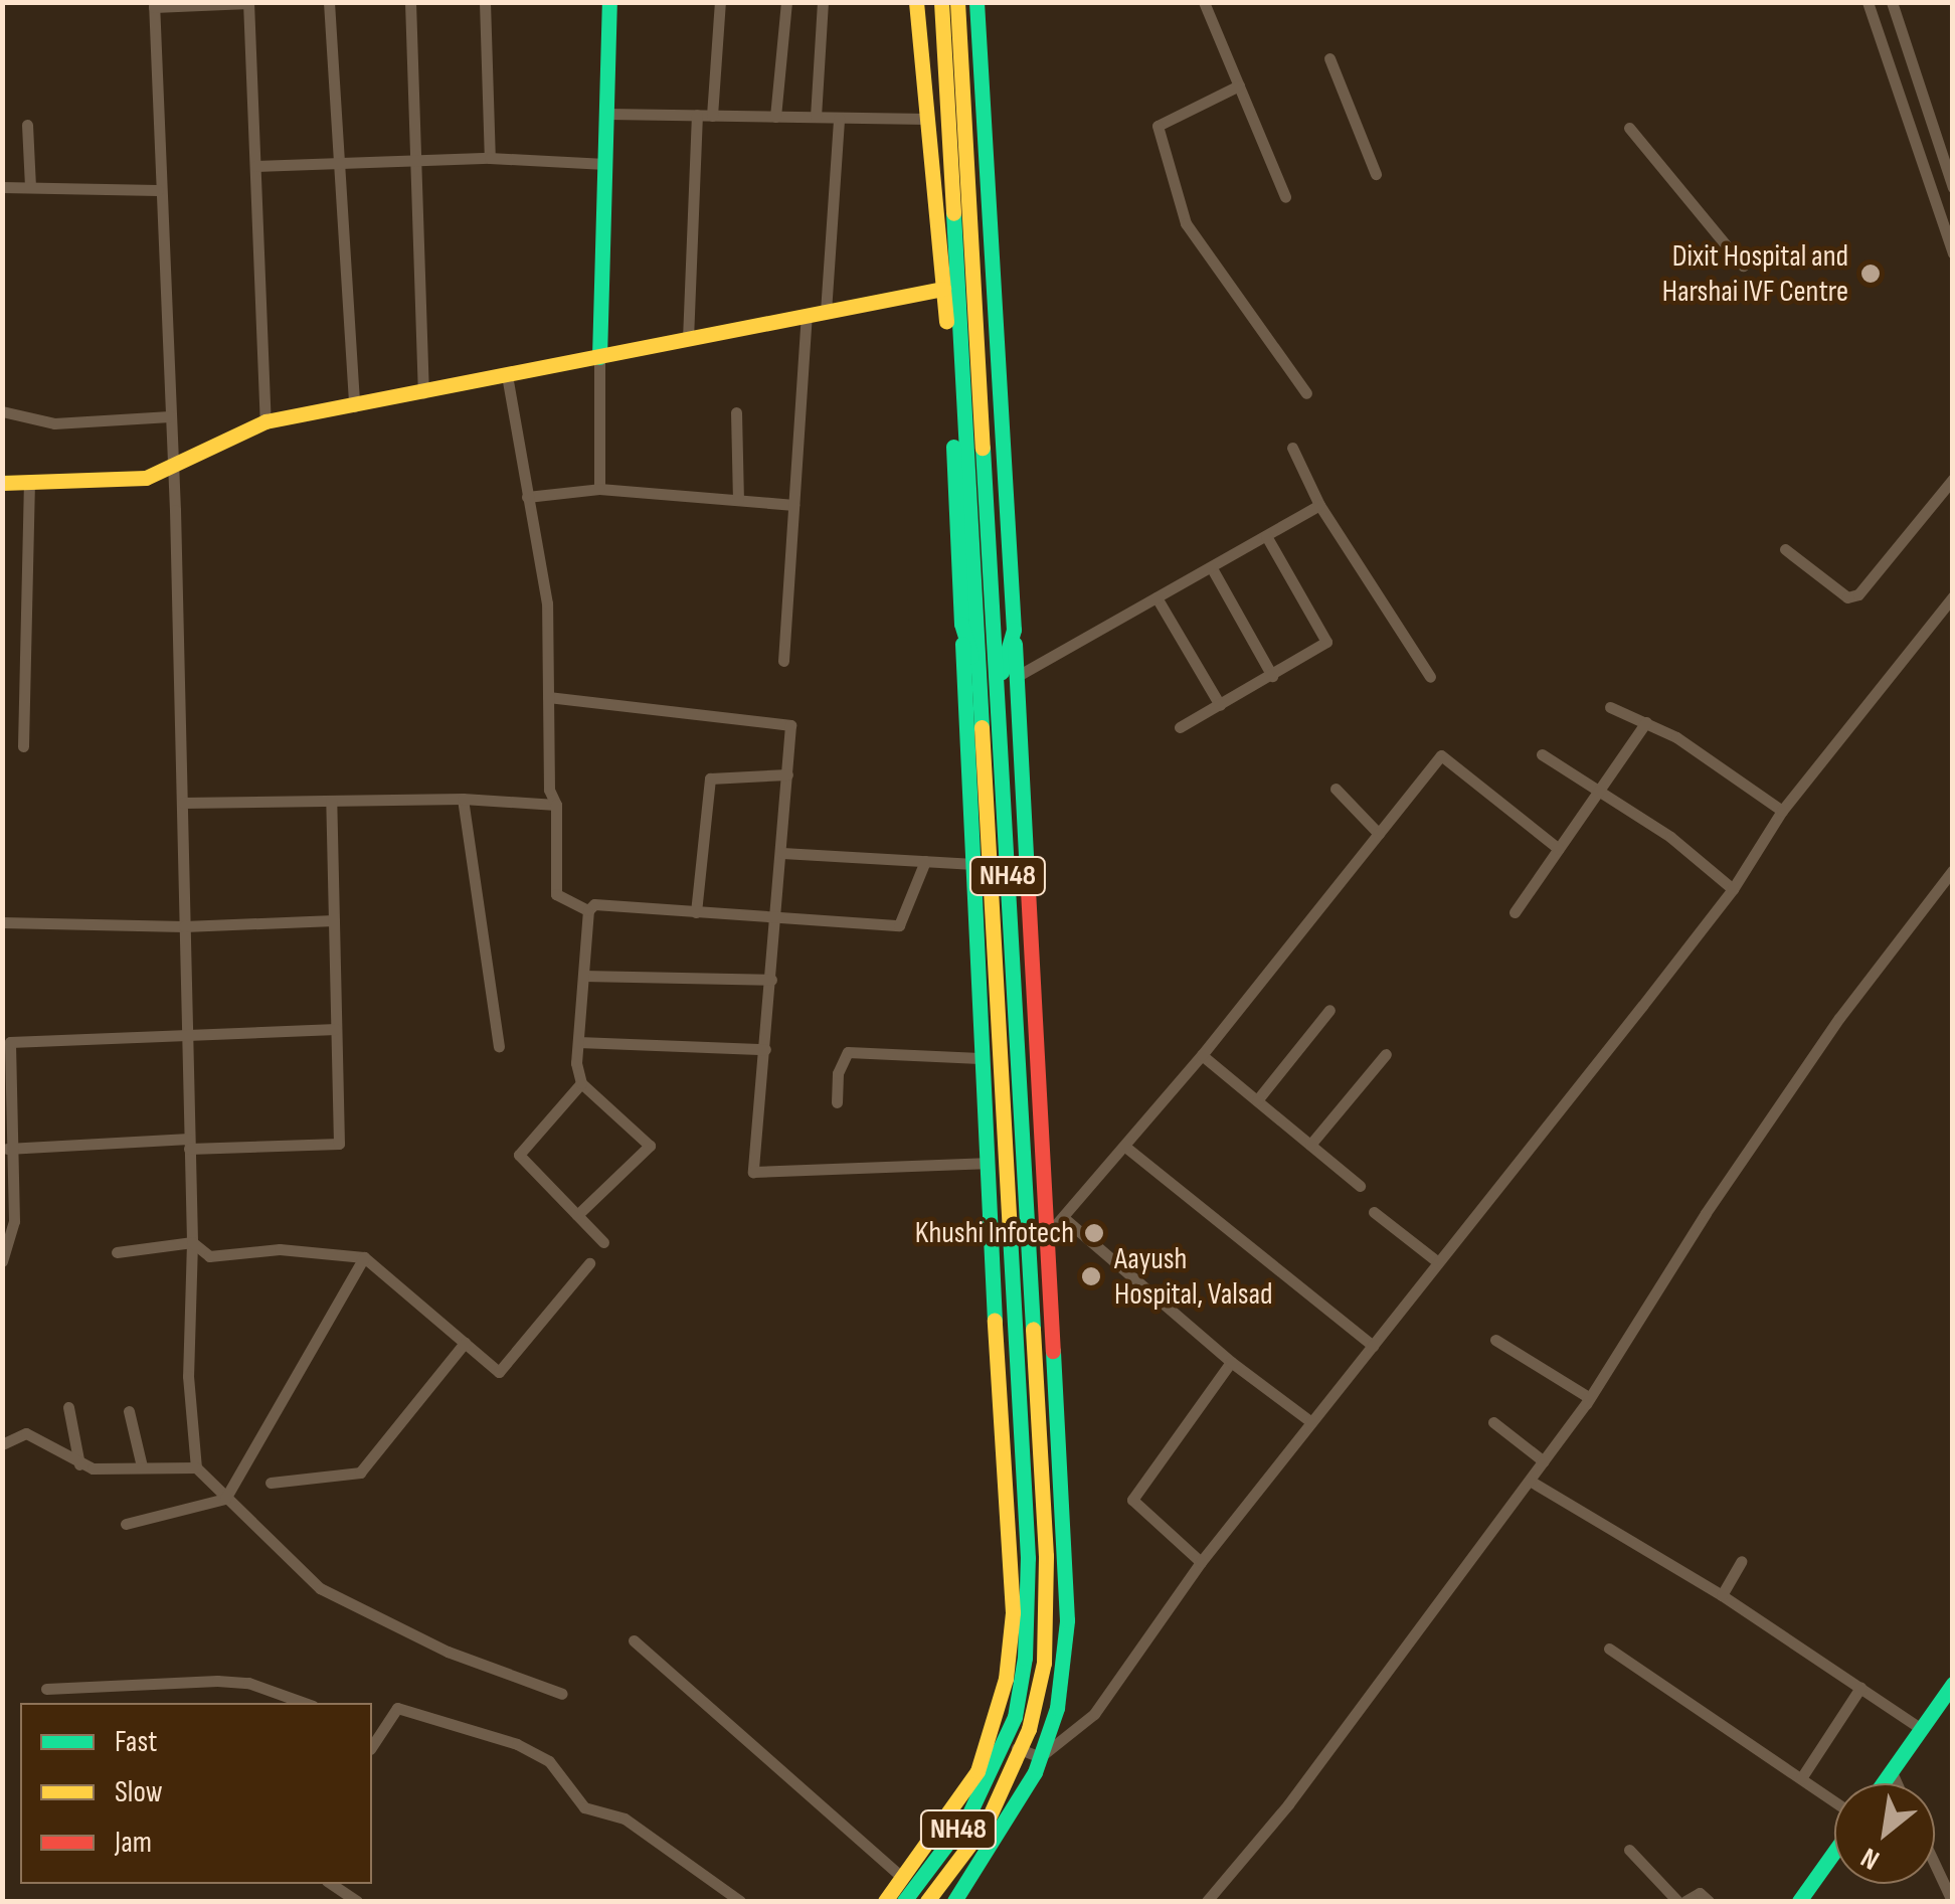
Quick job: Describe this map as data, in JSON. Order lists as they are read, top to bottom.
{
  "streets": {
    "main road": ["NH48"]
  },
  "places": ["Dixit Hospital and Harshai IVF Centre", "Khushi Infotech", "Aayush Hospital, Valsad"],
  "legend": ["Fast", "Slow", "Jam"],
  "north": "bottom left"
}
